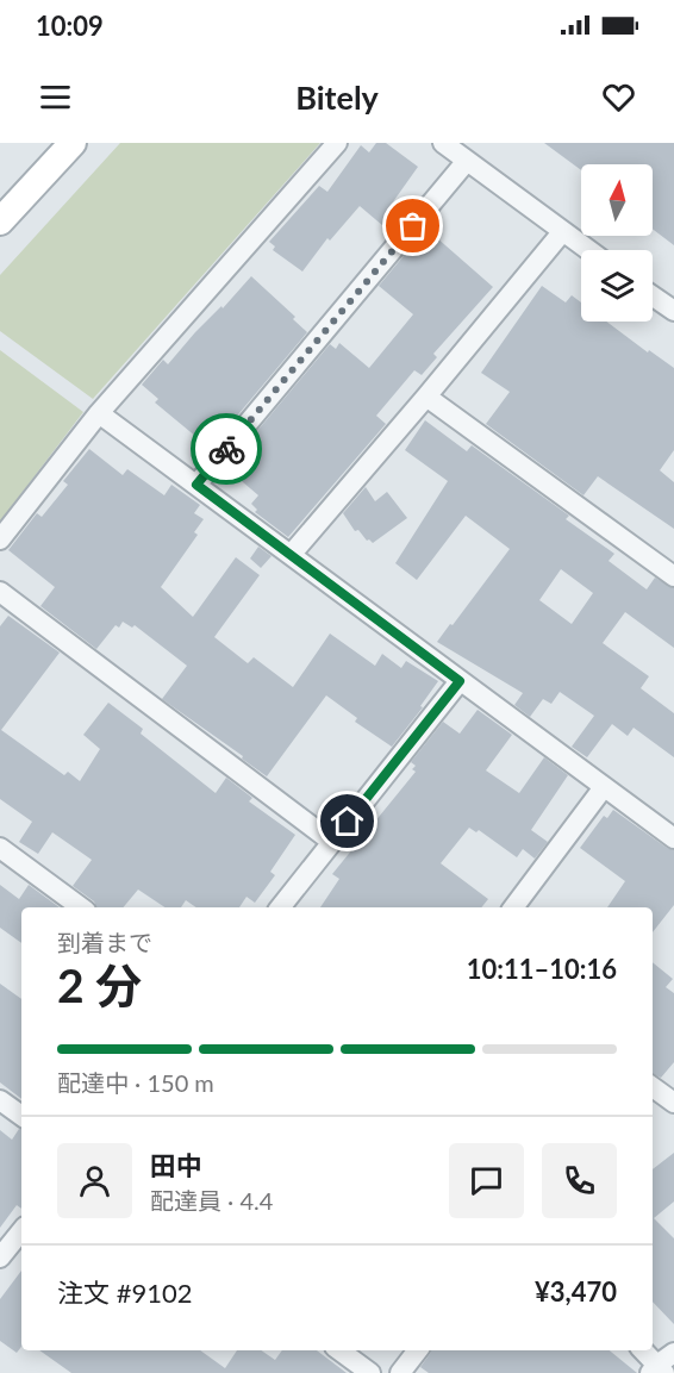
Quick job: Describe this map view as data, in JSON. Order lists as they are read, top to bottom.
{
  "north": "top",
  "page": {
    "status": "10:09",
    "header": "Bitely",
    "heading": ["2 分", "到着まで", "10:11–10:16"],
    "panel": [
      "田中",
      "配達員 · 4.4",
      "注文 #9102",
      "¥3,470"
    ],
    "bar": "配達中 · 150 m"
  }
}
